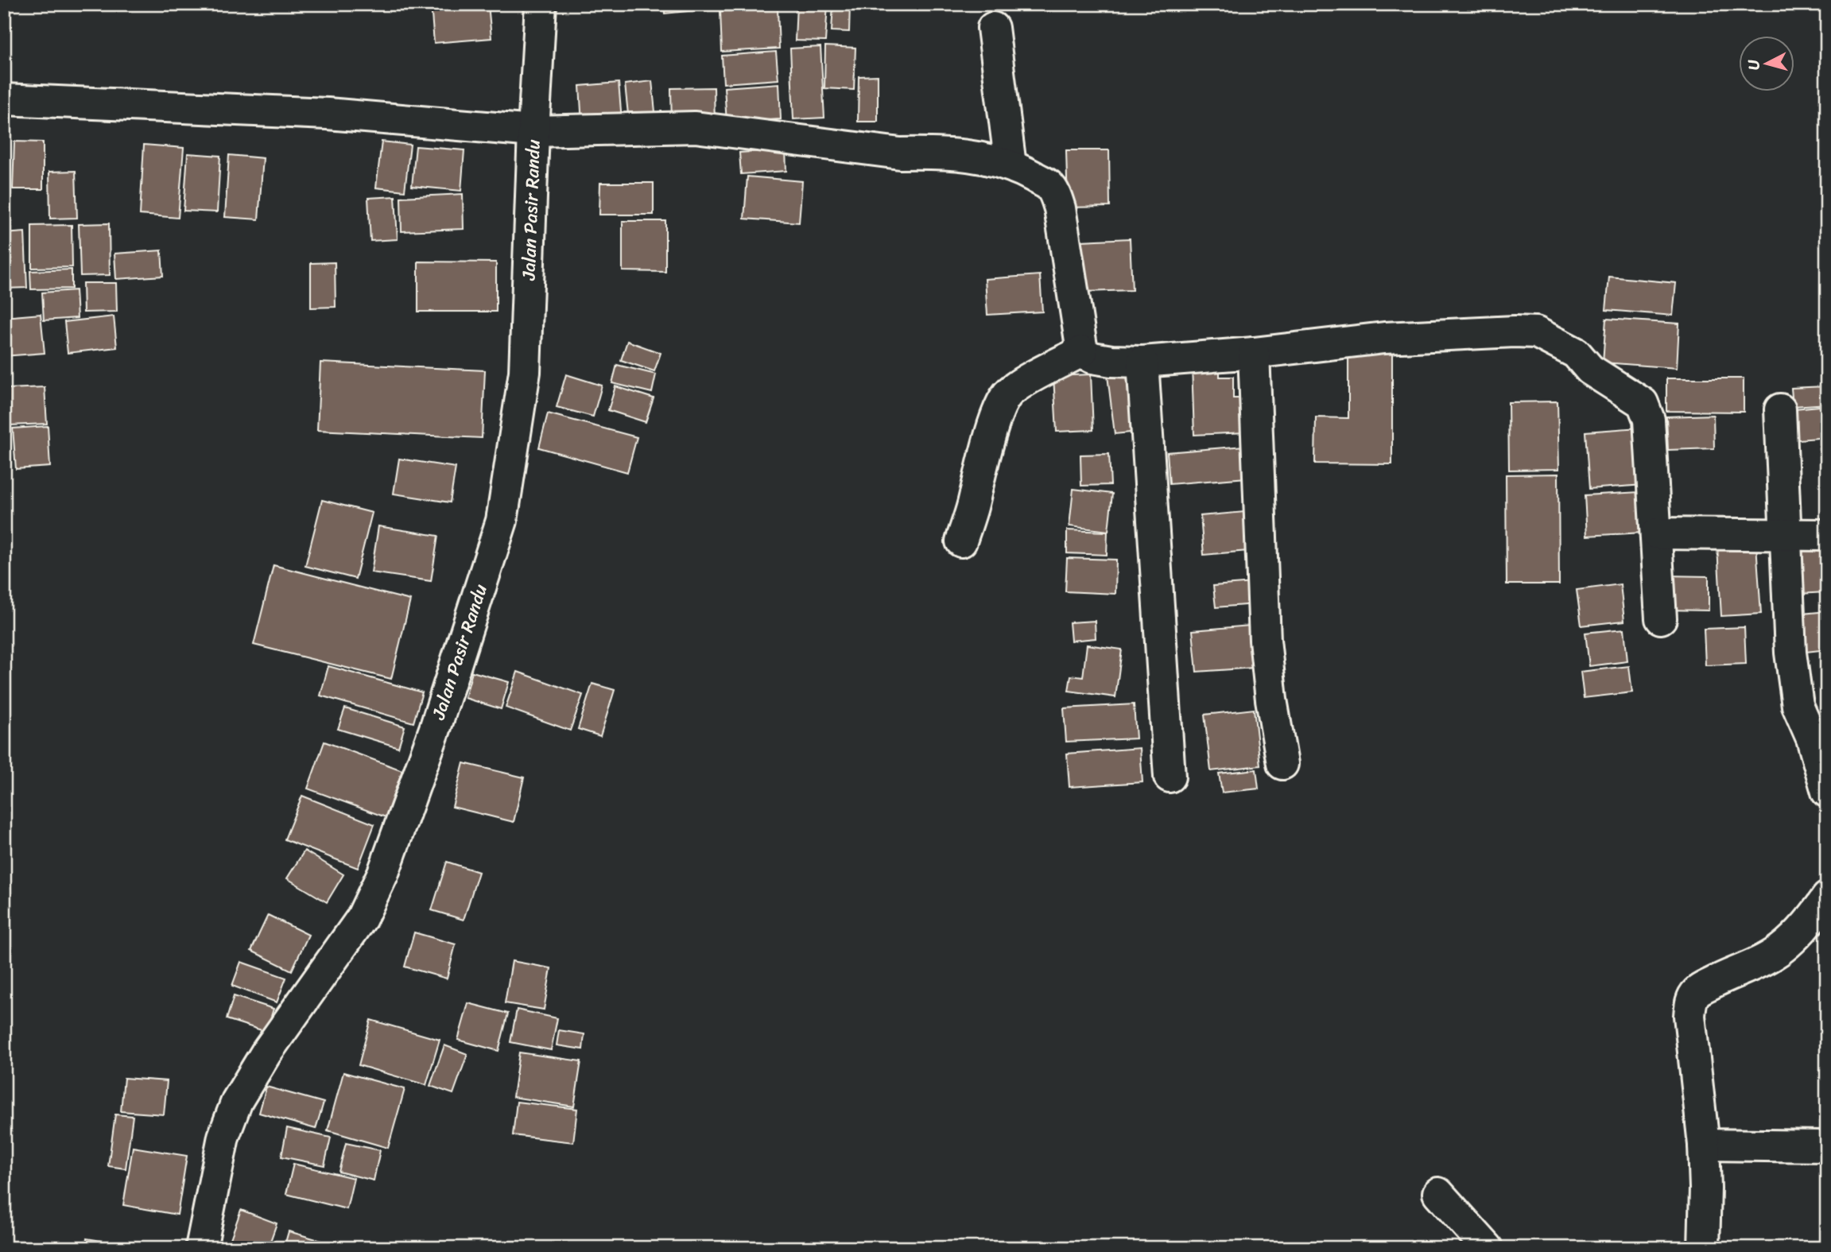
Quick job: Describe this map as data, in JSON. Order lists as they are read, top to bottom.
{
  "streets": {
    "street": ["Jalan Pasir Randu"]
  },
  "north": "left"
}
